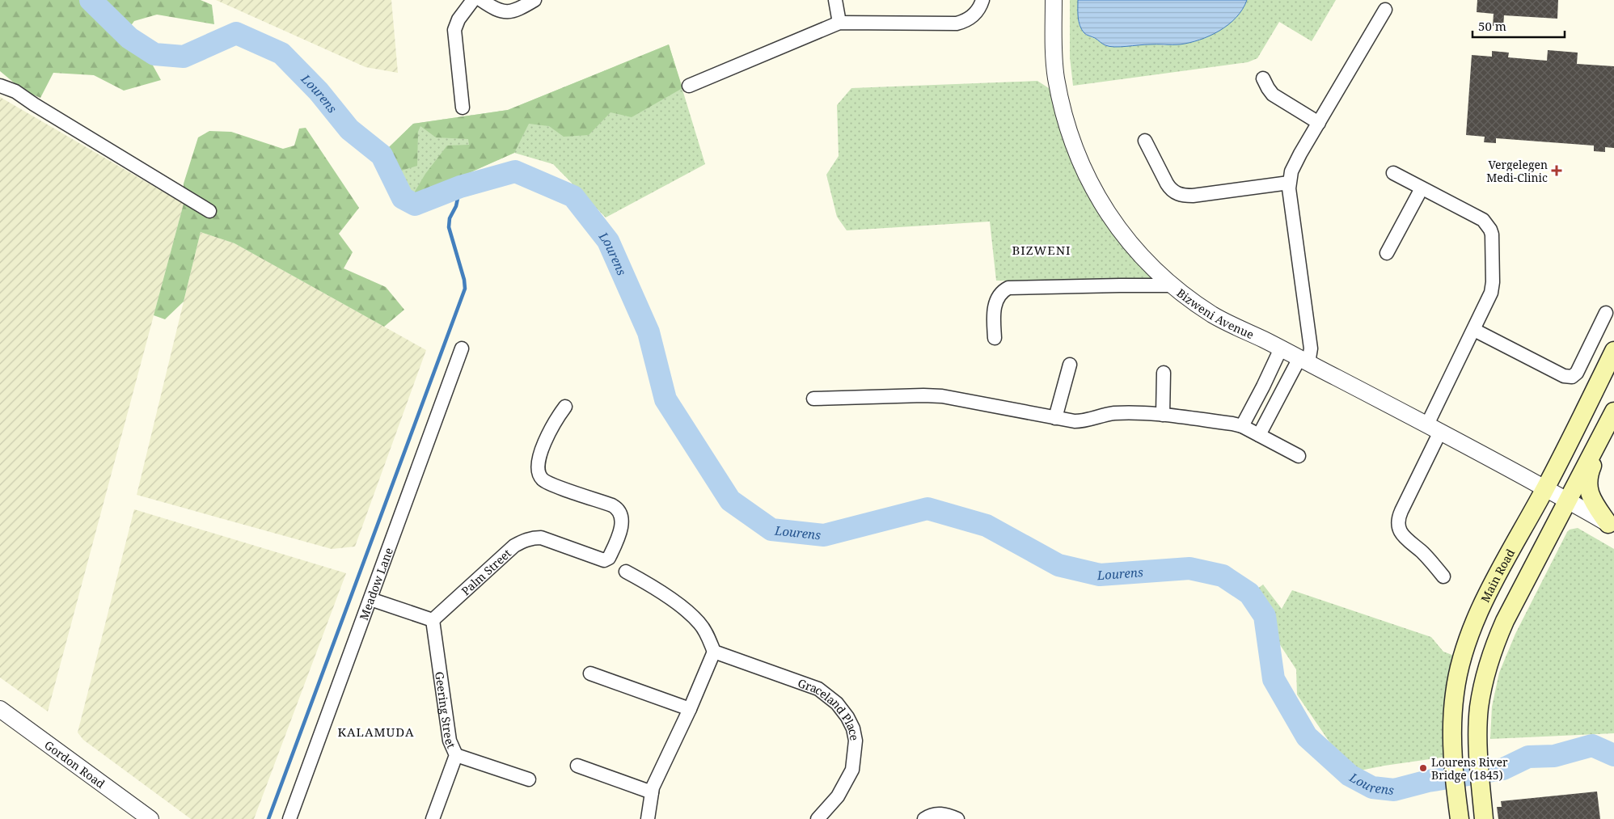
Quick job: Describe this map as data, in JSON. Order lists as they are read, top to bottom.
{
  "streets": {
    "main road": ["Main Road"],
    "street": [
      "Bizweni Avenue",
      "Palm Street",
      "Meadow Lane",
      "Geering Street",
      "Graceland Place",
      "Gordon Road"
    ]
  },
  "crossings": [
    ["Bizweni Avenue", "Main Road"],
    ["Palm Street", "Geering Street"]
  ],
  "districts": ["BIZWENI", "KALAMUDA"],
  "water": ["Lourens"],
  "places": {
    "health": ["Vergelegen Medi-Clinic"],
    "other": ["Lourens River Bridge (1845)"]
  },
  "scale_bar": "50 m"
}
